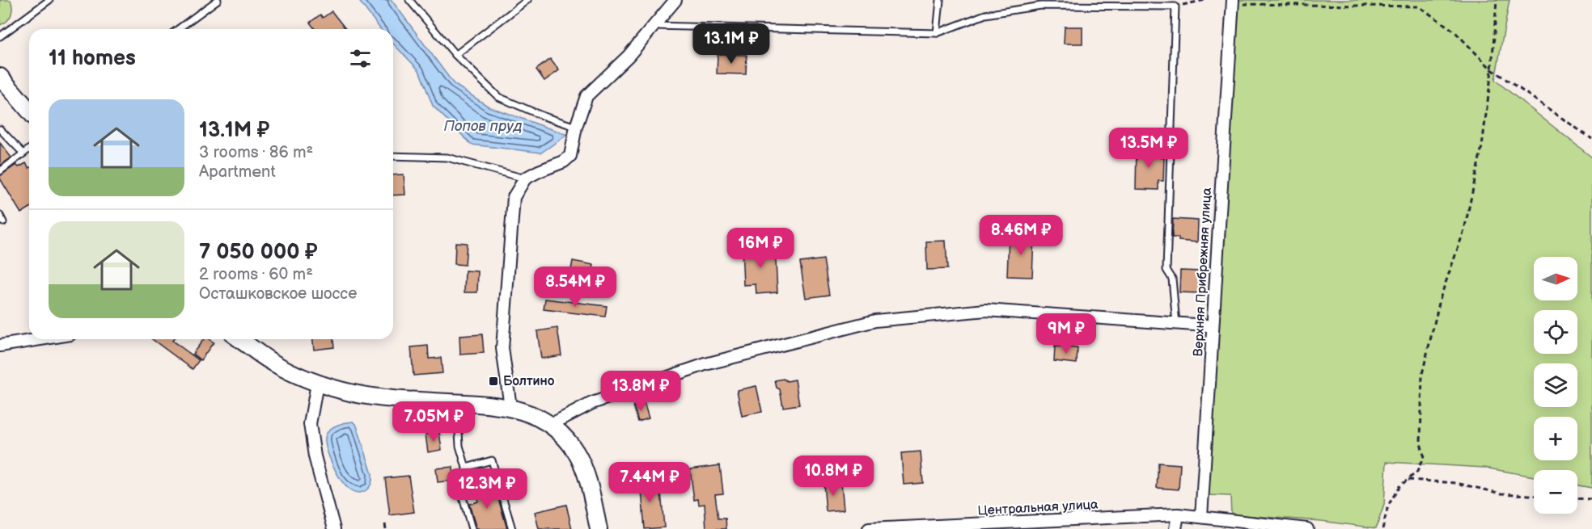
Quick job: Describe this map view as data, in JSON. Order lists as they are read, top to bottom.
{
  "streets": {
    "street": ["Верхняя Прибрежняя улица", "Центральная улица"]
  },
  "crossings": [
    ["Верхняя Прибрежняя улица", "Центральная улица"]
  ],
  "water": ["Попов пруд"],
  "places": {
    "transit": ["Болтино"]
  },
  "north": "right",
  "page": {
    "price": [
      "13.1M ₽",
      "13.5M ₽",
      "8.46M ₽",
      "16M ₽",
      "8.54M ₽",
      "9M ₽",
      "13.8M ₽",
      "7.05M ₽",
      "10.8M ₽",
      "7.44M ₽",
      "12.3M ₽"
    ],
    "heading": "11 homes",
    "list": [
      {
        "name": "13.1M ₽",
        "note": "3 rooms · 86 m² · Apartment"
      },
      {
        "name": "7 050 000 ₽",
        "note": "2 rooms · 60 m² · Осташковское шоссе"
      }
    ],
    "map_buttons": ["+", "−"]
  }
}
